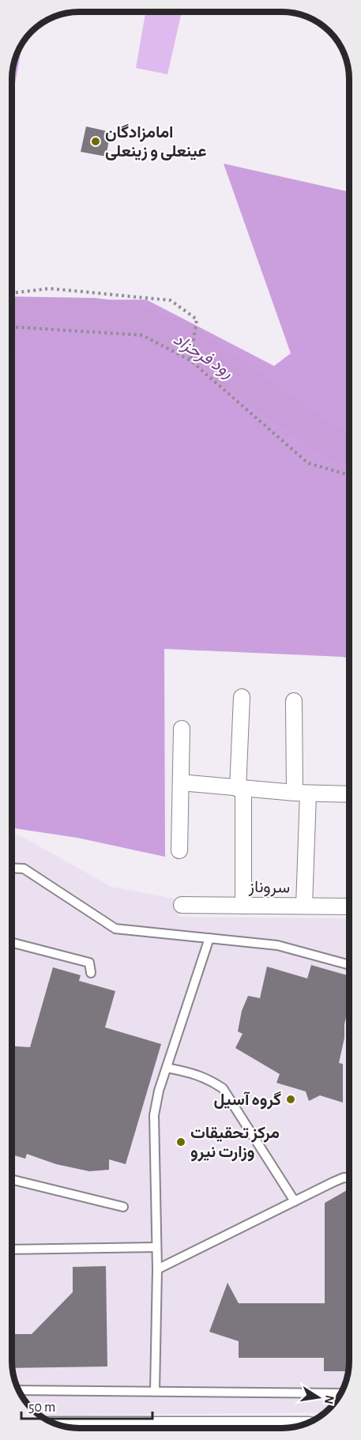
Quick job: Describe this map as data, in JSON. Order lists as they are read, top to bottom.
{
  "streets": {
    "street": ["سروناز"]
  },
  "water": ["رود فرحزاد"],
  "places": ["امامزادگان عینعلی و زینعلی", "گروه آسیل", "مرکز تحقیقات وزارت نیرو"],
  "scale_bar": "50 m",
  "north": "right"
}
